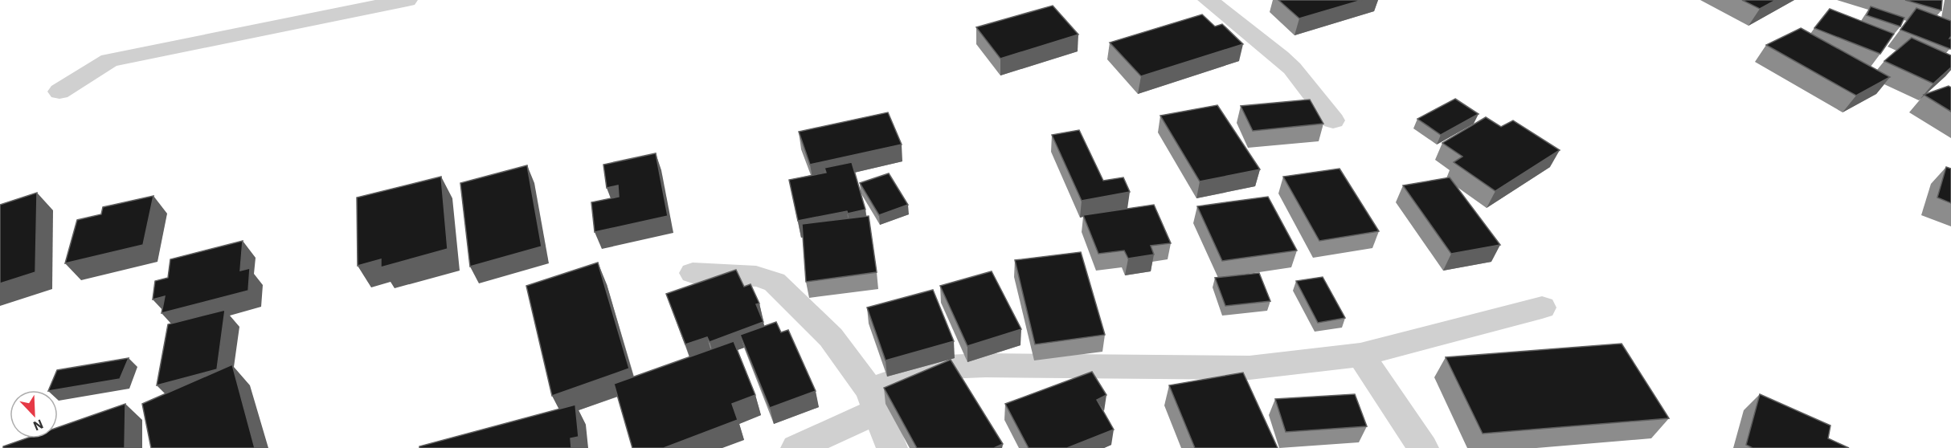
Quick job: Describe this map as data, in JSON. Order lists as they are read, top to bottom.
{
  "north": "bottom right"
}
